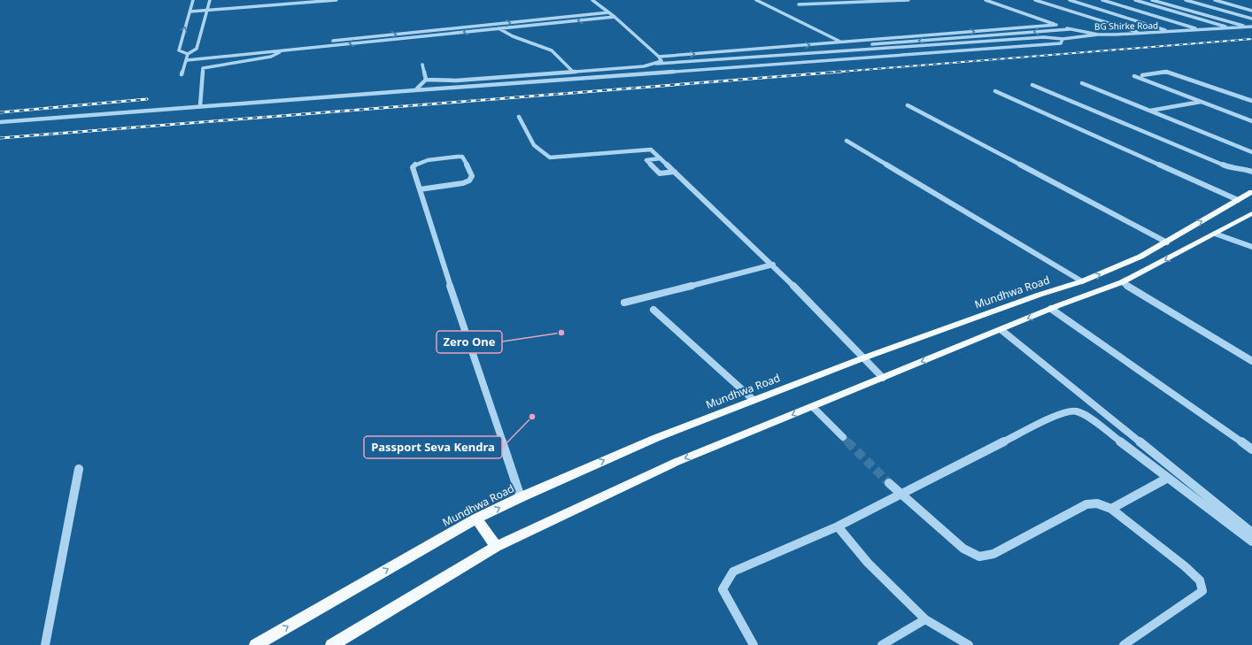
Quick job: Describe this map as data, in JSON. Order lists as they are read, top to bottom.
{
  "streets": {
    "main road": ["Mundhwa Road"],
    "street": ["BG Shirke Road"]
  },
  "places": ["Zero One", "Passport Seva Kendra"]
}
